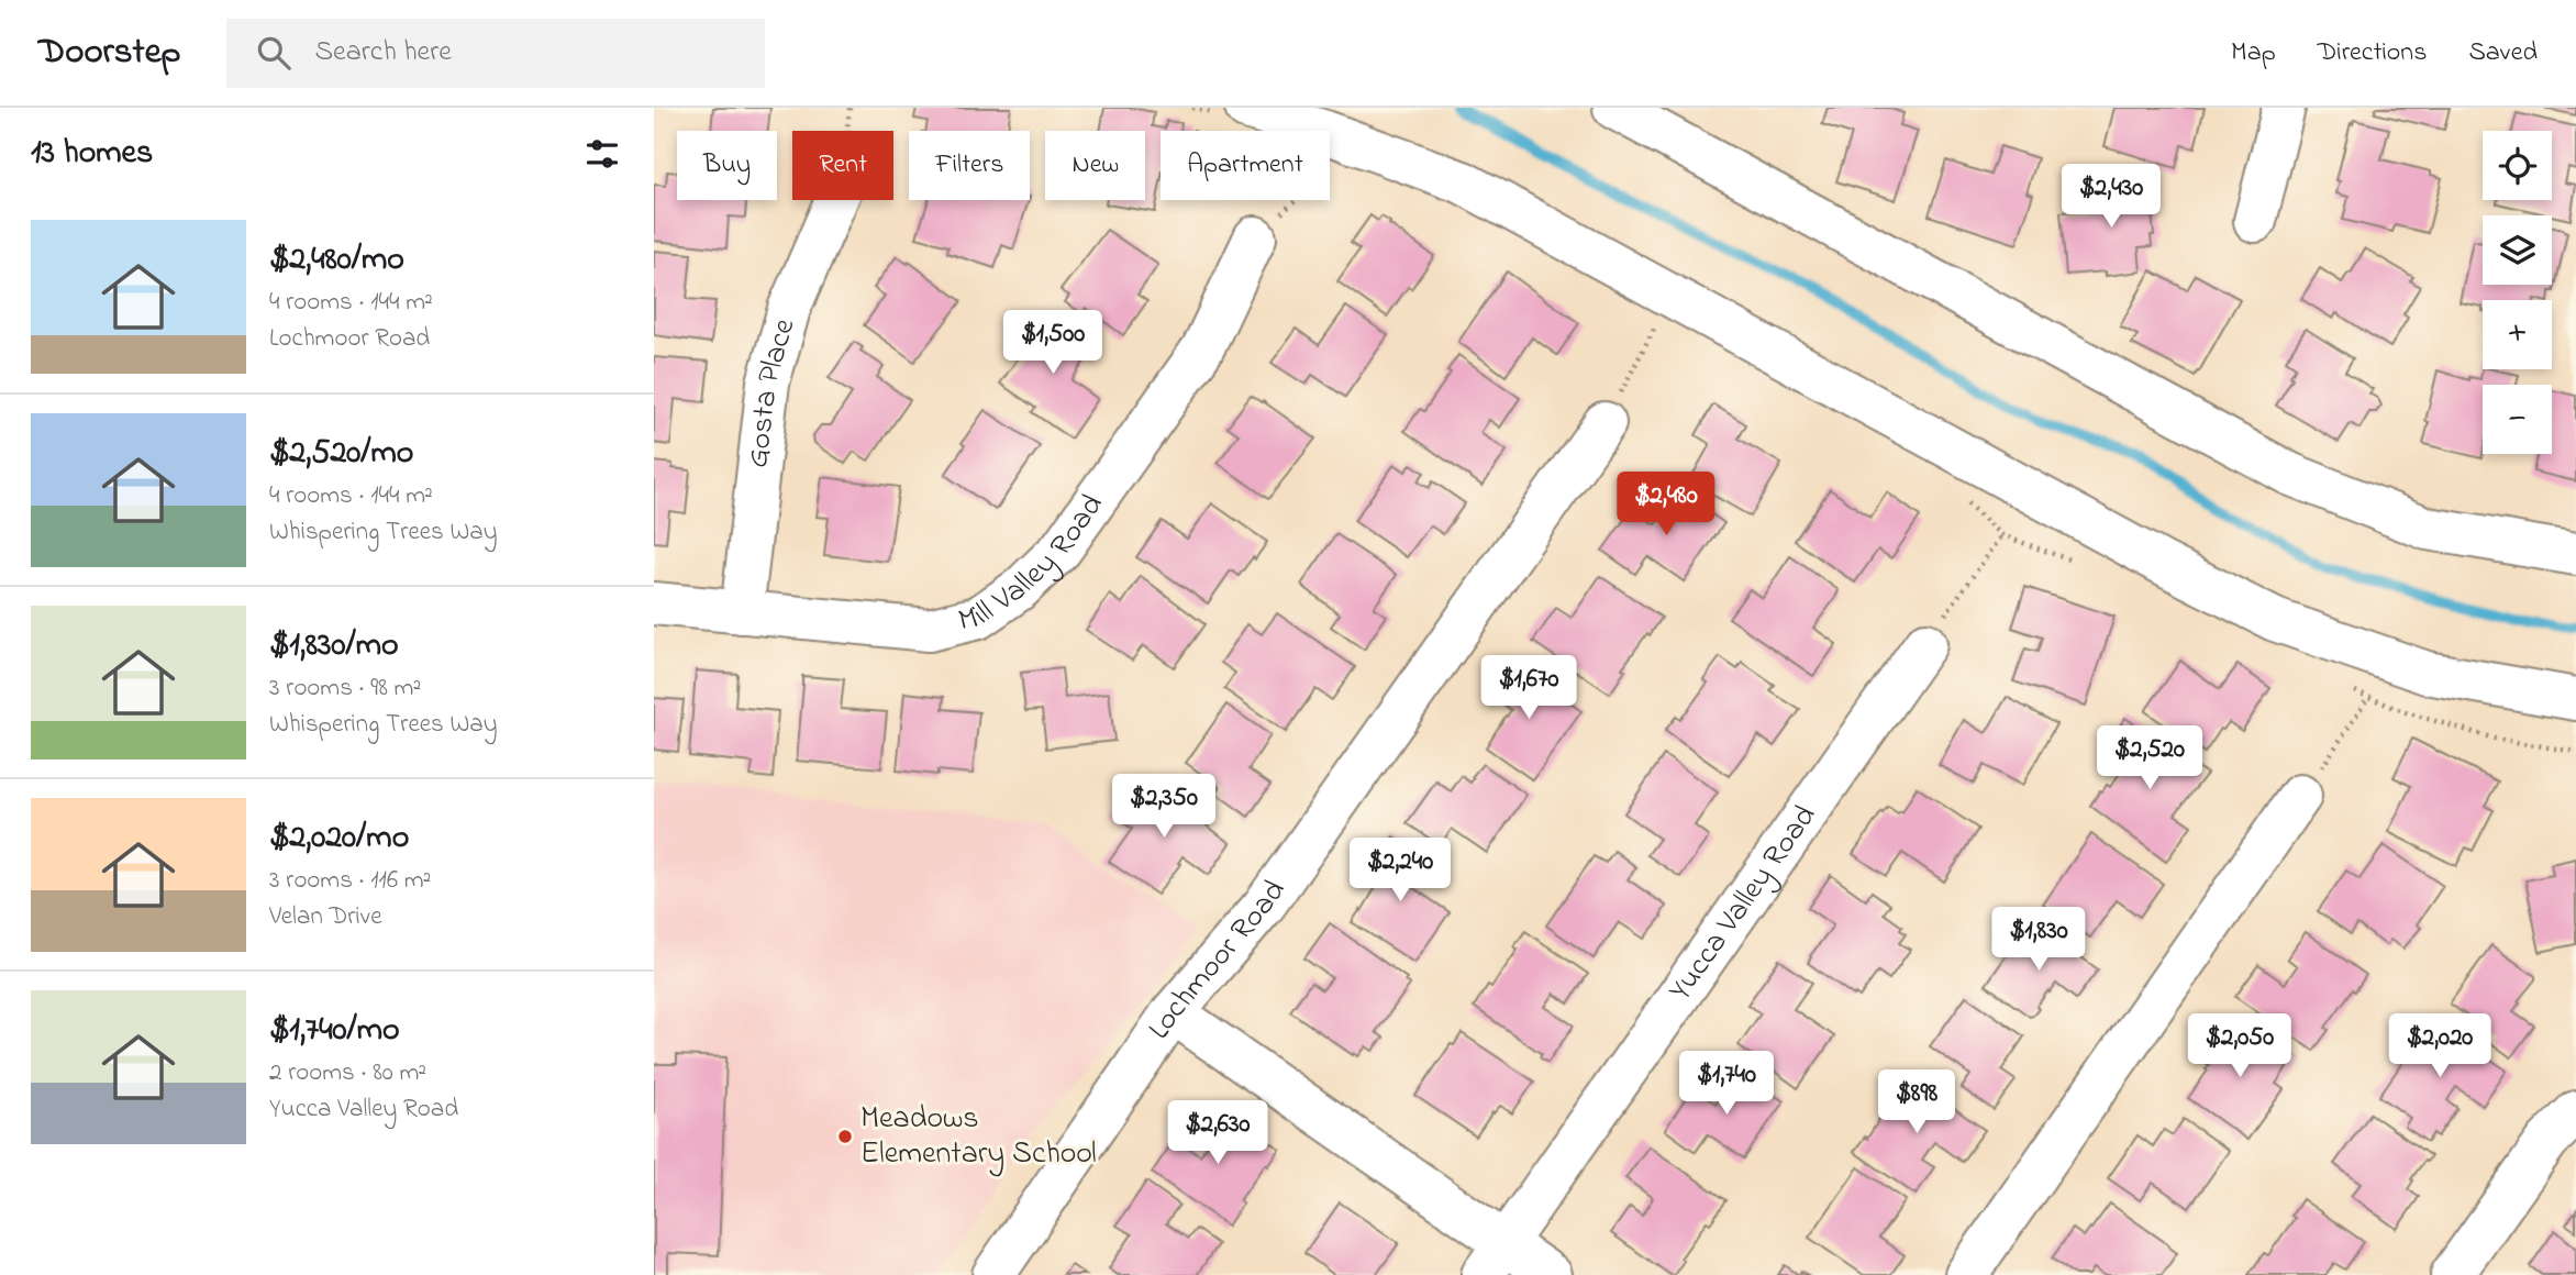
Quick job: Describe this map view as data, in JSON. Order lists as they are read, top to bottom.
{
  "streets": {
    "street": [
      "Gosta Place",
      "Mill Valley Road",
      "Yucca Valley Road",
      "Lochmoor Road"
    ]
  },
  "crossings": [
    ["Gosta Place", "Mill Valley Road"]
  ],
  "places": ["Meadows Elementary School"],
  "page": {
    "header": "Doorstep",
    "search": "Search here",
    "nav": ["Map", "Directions", "Saved"],
    "heading": "13 homes",
    "map_buttons": ["+", "−"],
    "chip": [
      "Buy",
      "Rent",
      "Filters",
      "New",
      "Apartment"
    ],
    "price": [
      "$2,430",
      "$1,500",
      "$2,480",
      "$1,670",
      "$2,520",
      "$2,350",
      "$2,240",
      "$1,830",
      "$2,050",
      "$2,020",
      "$1,740",
      "$898",
      "$2,630"
    ],
    "list": [
      {
        "name": "$2,480/mo",
        "note": "4 rooms · 144 m² · Lochmoor Road"
      },
      {
        "name": "$2,520/mo",
        "note": "4 rooms · 144 m² · Whispering Trees Way"
      },
      {
        "name": "$1,830/mo",
        "note": "3 rooms · 98 m² · Whispering Trees Way"
      },
      {
        "name": "$2,020/mo",
        "note": "3 rooms · 116 m² · Velan Drive"
      },
      {
        "name": "$1,740/mo",
        "note": "2 rooms · 80 m² · Yucca Valley Road"
      }
    ]
  }
}
